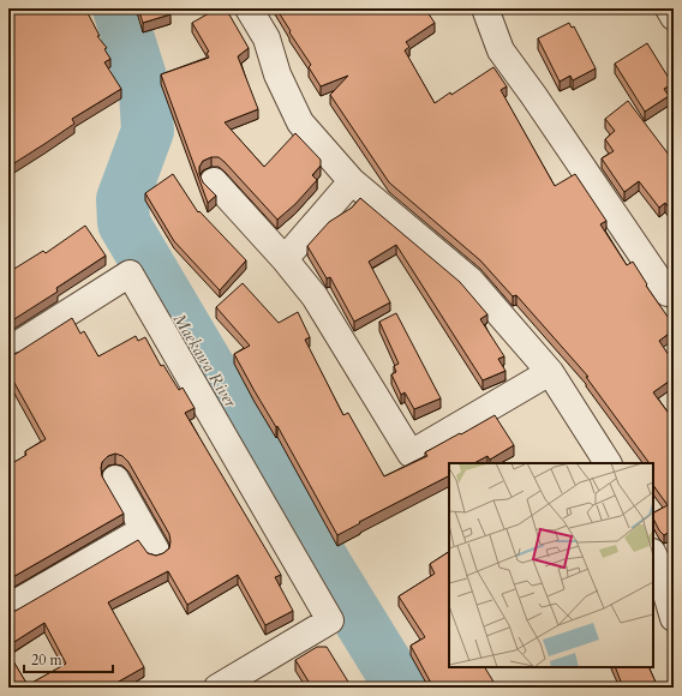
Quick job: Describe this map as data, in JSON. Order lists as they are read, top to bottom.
{
  "water": ["Maekawa River"],
  "scale_bar": "20 m"
}
